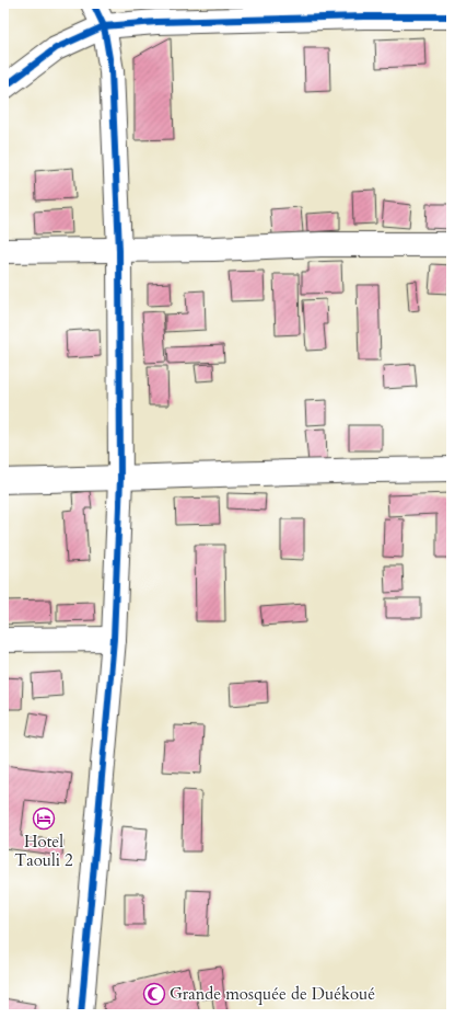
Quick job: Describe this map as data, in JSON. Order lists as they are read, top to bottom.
{
  "places": {
    "hotel": ["Hotel Taouli 2"],
    "mosque": ["Grande mosquée de Duékoué"]
  }
}
